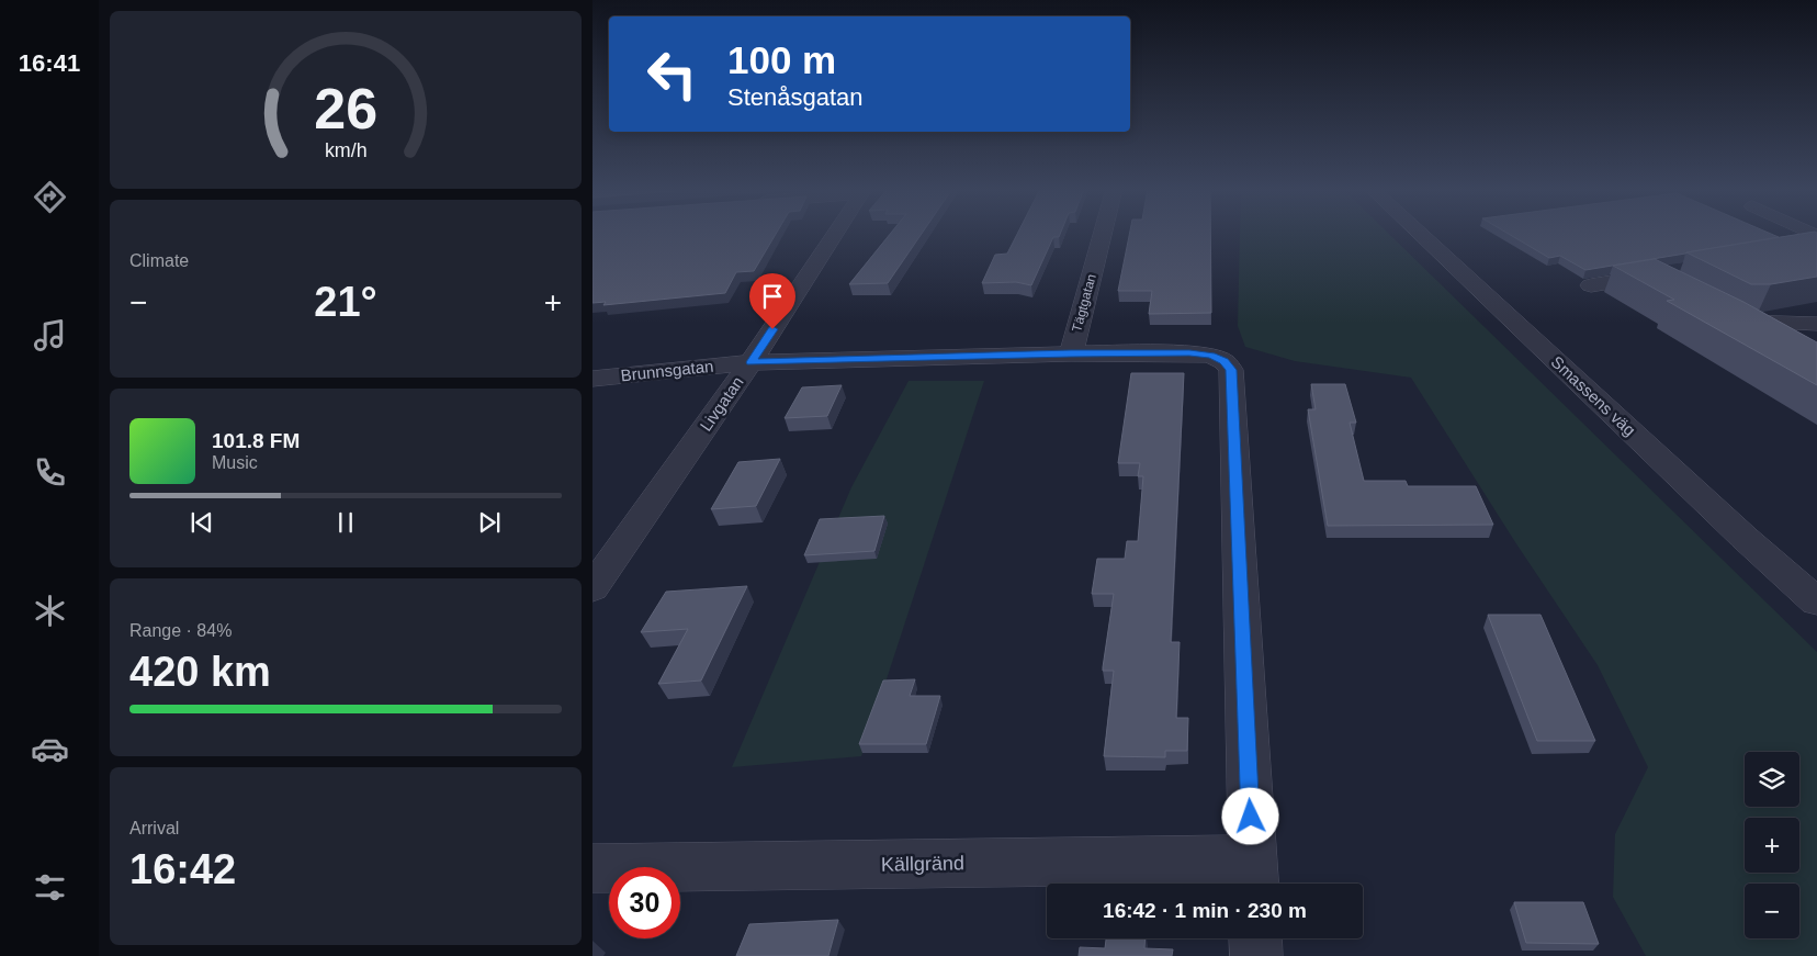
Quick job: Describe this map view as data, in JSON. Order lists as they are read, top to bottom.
{
  "streets": {
    "street": [
      "Tägtgatan",
      "Brunnsgatan",
      "Smassens väg",
      "Livgatan",
      "Källgränd"
    ]
  },
  "crossings": [
    ["Tägtgatan", "Brunnsgatan"],
    ["Brunnsgatan", "Livgatan"],
    ["Brunnsgatan", "Källgränd"]
  ],
  "page": {
    "tabs": "16:41",
    "turn": ["100 m", "Stenåsgatan"],
    "tile": [
      "Climate",
      ["Range · 84%", "420 km"],
      ["Arrival", "16:42"]
    ],
    "heat": ["−", "21°", "+"],
    "song": ["101.8 FM", "Music"],
    "map_buttons": ["+", "−"],
    "limit": "30",
    "trip": "16:42 · 1 min · 230 m",
    "gauge": ["26", "km/h"]
  }
}
